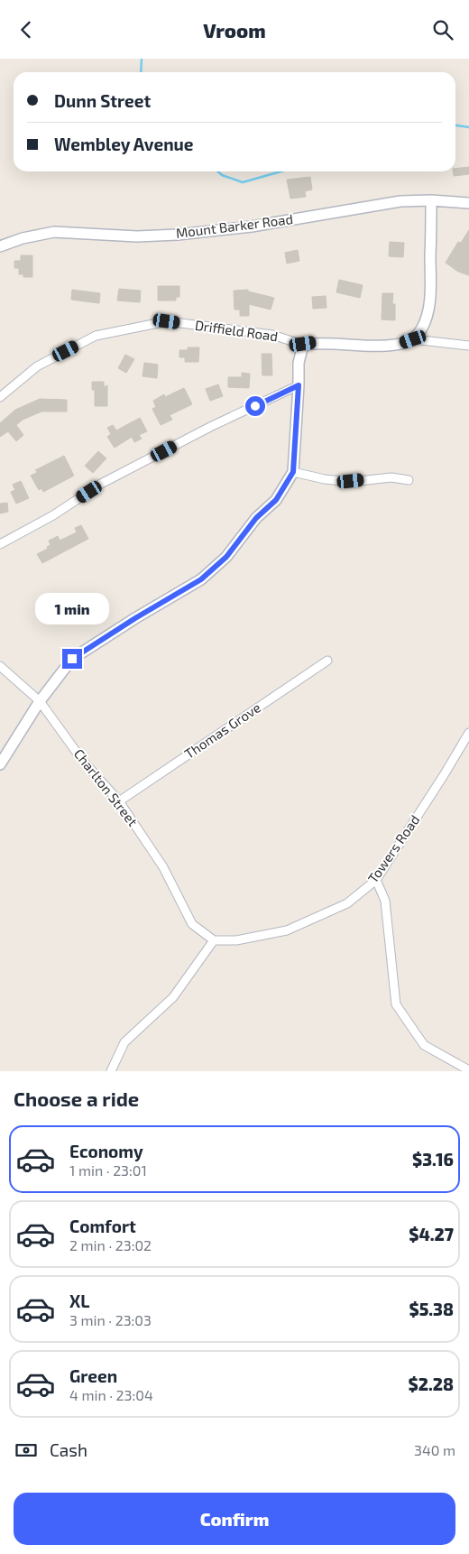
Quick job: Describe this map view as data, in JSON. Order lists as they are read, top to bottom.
{
  "streets": {
    "street": [
      "Mount Barker Road",
      "Driffield Road",
      "Thomas Grove",
      "Charlton Street",
      "Towers Road"
    ]
  },
  "crossings": [
    ["Thomas Grove", "Charlton Street"],
    ["Charlton Street", "Towers Road"]
  ],
  "page": {
    "header": "Vroom",
    "banner": ["Dunn Street", "Wembley Avenue"],
    "bubble": "1 min",
    "heading": "Choose a ride",
    "list": [
      {
        "name": "Economy",
        "note": "1 min · 23:01",
        "value": "$3.16"
      },
      {
        "name": "Comfort",
        "note": "2 min · 23:02",
        "value": "$4.27"
      },
      {
        "name": "XL",
        "note": "3 min · 23:03",
        "value": "$5.38"
      },
      {
        "name": "Green",
        "note": "4 min · 23:04",
        "value": "$2.28"
      }
    ],
    "pay": ["Cash", "340 m"],
    "buttons": "Confirm"
  }
}
